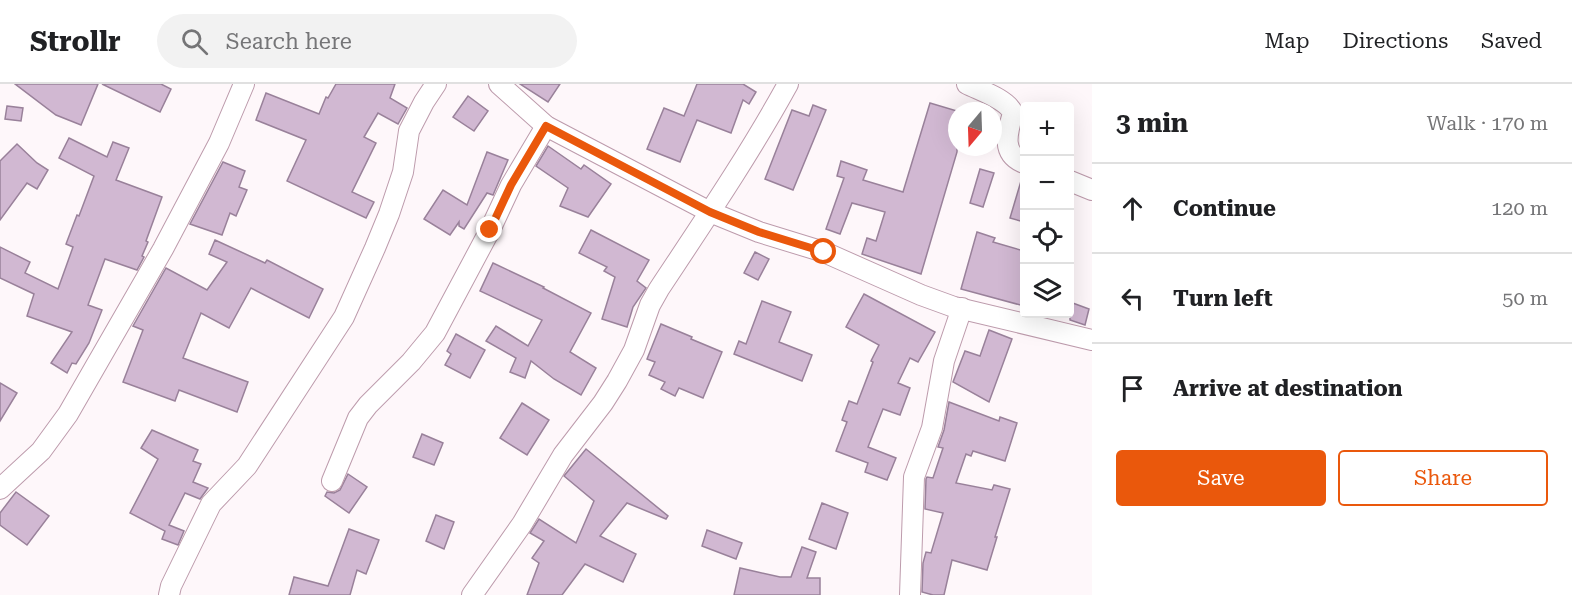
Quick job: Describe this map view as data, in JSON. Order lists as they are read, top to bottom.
{
  "north": "bottom",
  "page": {
    "header": "Strollr",
    "search": "Search here",
    "nav": ["Map", "Directions", "Saved"],
    "heading": ["3 min", "Walk · 170 m"],
    "map_buttons": ["+", "−"],
    "list": [
      ["Continue", "120 m"],
      ["Turn left", "50 m"],
      "Arrive at destination"
    ],
    "buttons": ["Save", "Share"]
  }
}
